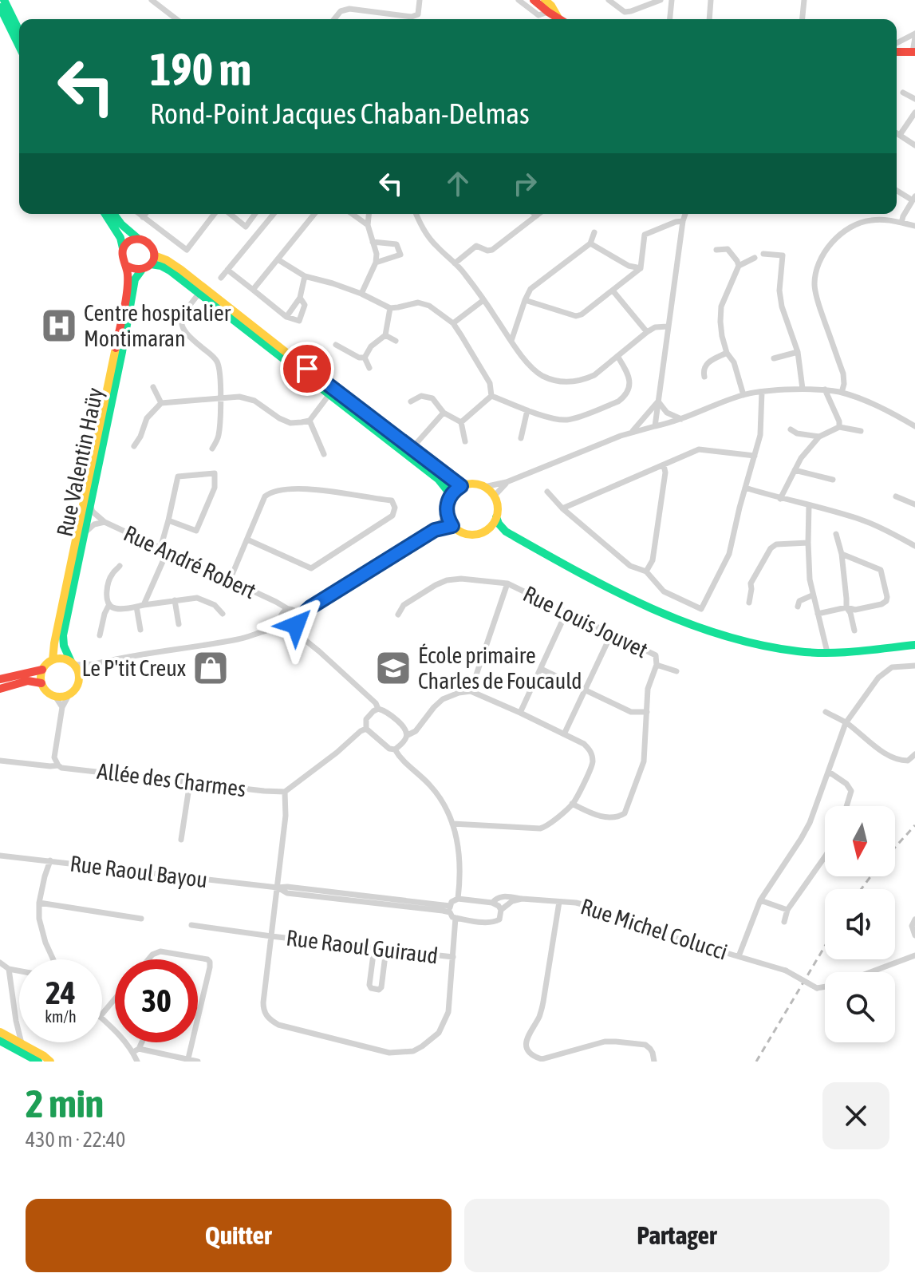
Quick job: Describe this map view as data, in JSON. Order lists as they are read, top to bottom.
{
  "streets": {
    "street": [
      "Rue Valentin Haüy",
      "Rue André Robert",
      "Rue Louis Jouvet",
      "Allée des Charmes",
      "Rue Raoul Bayou",
      "Rue Michel Colucci",
      "Rue Raoul Guiraud"
    ]
  },
  "crossings": [
    ["Rue Valentin Haüy", "Rue André Robert"]
  ],
  "places": {
    "hospital": ["Centre hospitalier Montimaran"],
    "shop": ["Le P'tit Creux"],
    "school or university": ["École primaire Charles de Foucauld"]
  },
  "north": "bottom",
  "page": {
    "turn": ["190 m", "Rond-Point Jacques Chaban-Delmas"],
    "speed": "24 km/h",
    "limit": "30",
    "heading": ["2 min", "430 m · 22:40"],
    "buttons": ["Quitter", "Partager"]
  }
}
